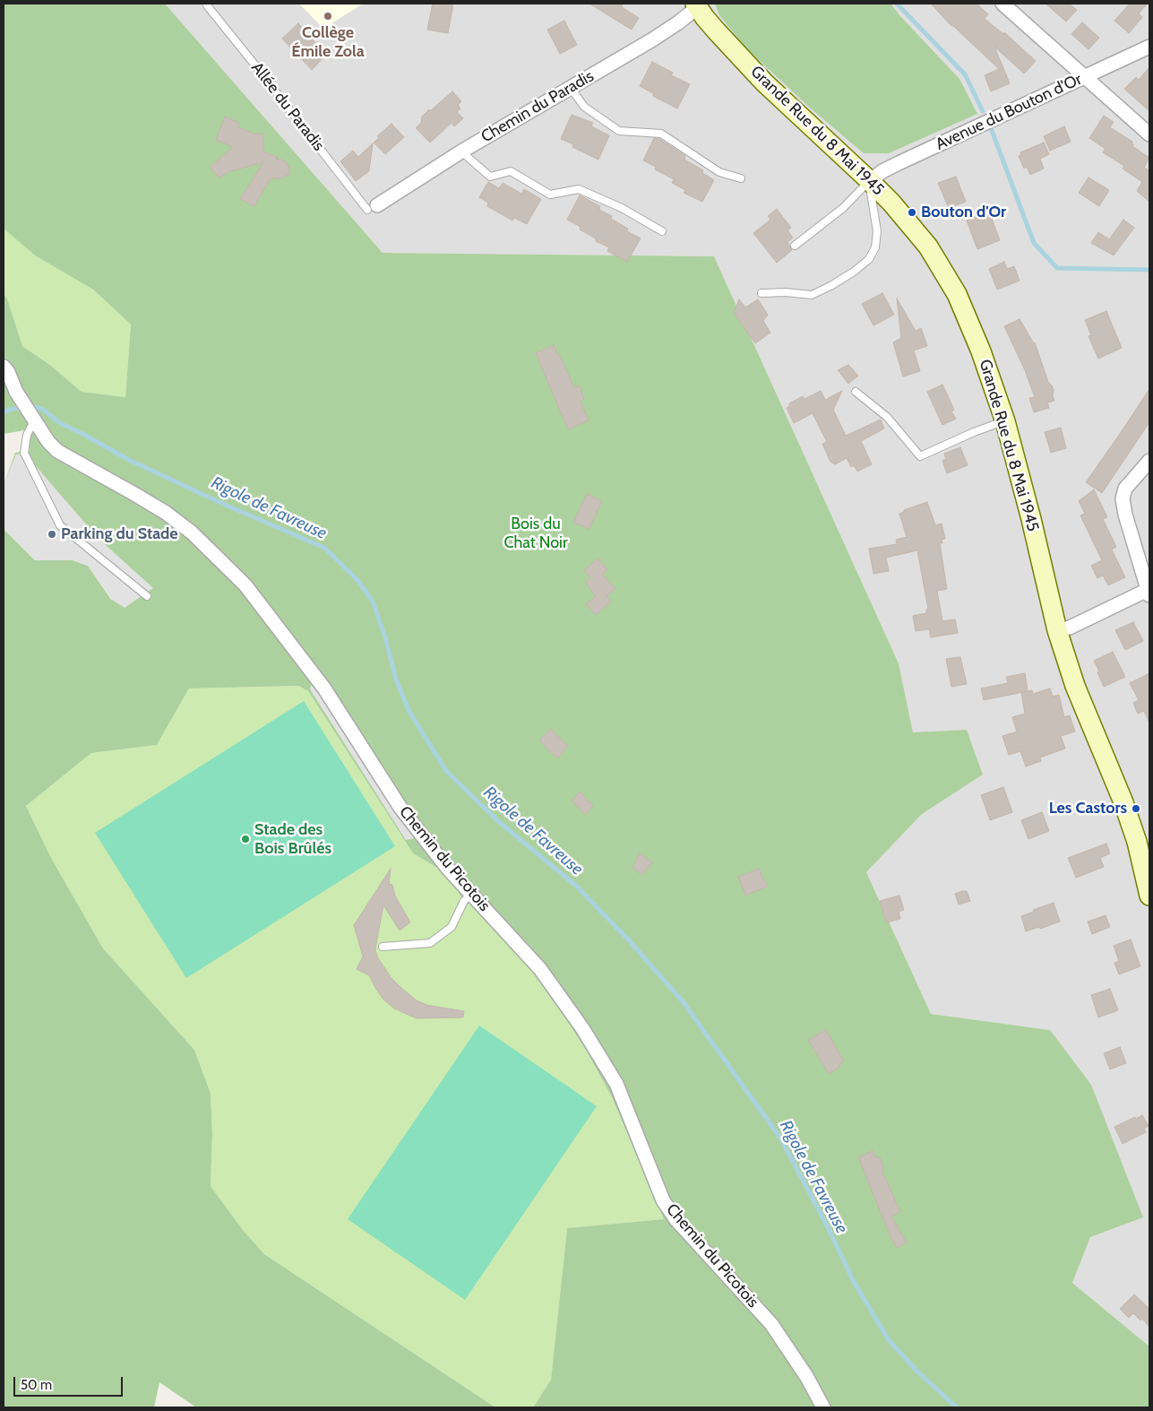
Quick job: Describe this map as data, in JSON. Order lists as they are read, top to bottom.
{
  "streets": {
    "main road": ["Grande Rue du 8 Mai 1945"],
    "street": ["Chemin du Paradis", "Avenue du Bouton d'Or", "Chemin du Picotois"],
    "lane": ["Allée du Paradis"]
  },
  "crossings": [
    ["Allée du Paradis", "Chemin du Paradis"],
    ["Chemin du Paradis", "Grande Rue du 8 Mai 1945"],
    ["Avenue du Bouton d'Or", "Grande Rue du 8 Mai 1945"]
  ],
  "water": ["Rigole de Favreuse"],
  "parks": ["Bois du Chat Noir"],
  "places": [
    "Collège Émile Zola",
    "Bouton d'Or",
    "Parking du Stade",
    "Les Castors",
    "Stade des Bois Brûlés"
  ],
  "scale_bar": "50 m"
}
